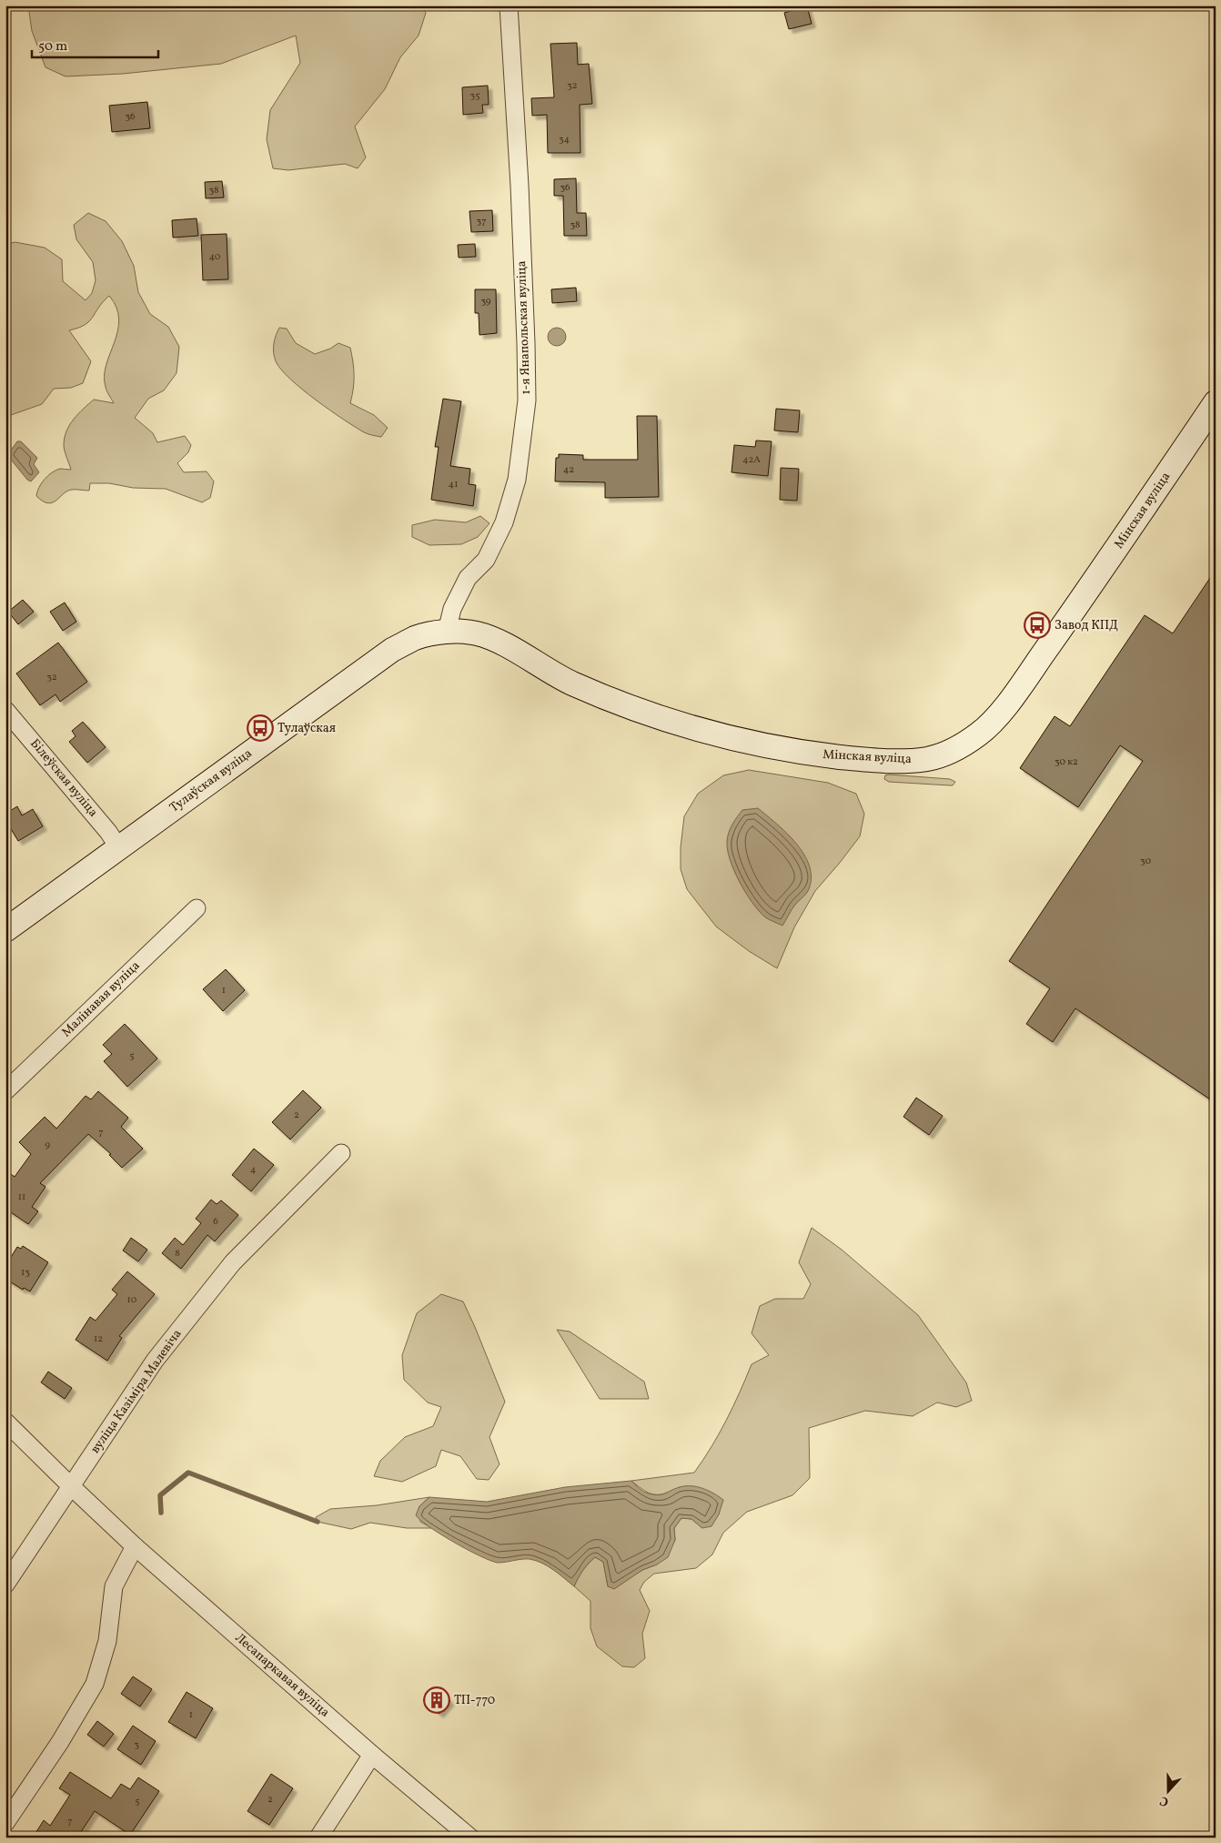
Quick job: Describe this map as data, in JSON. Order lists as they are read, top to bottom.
{
  "streets": {
    "main road": ["Мінская вуліца", "Тулаўская вуліца"],
    "street": [
      "1-я Янапольская вуліца",
      "Білеўская вуліца",
      "Малінавая вуліца",
      "вуліца Казіміра Малевіча",
      "Лесапаркавая вуліца"
    ]
  },
  "crossings": [
    ["1-я Янапольская вуліца", "Мінская вуліца"],
    ["1-я Янапольская вуліца", "Тулаўская вуліца"],
    ["Мінская вуліца", "Тулаўская вуліца"],
    ["Білеўская вуліца", "Тулаўская вуліца"],
    ["вуліца Казіміра Малевіча", "Лесапаркавая вуліца"]
  ],
  "places": {
    "bus stop": ["Завод КПД", "Тулаўская"],
    "building": ["ТП-770"]
  },
  "house_numbers": [
    "32",
    "35",
    "36",
    "34",
    "36",
    "38",
    "37",
    "38",
    "40",
    "39",
    "42А",
    "42",
    "41",
    "32",
    "30 к2",
    "30",
    "1",
    "5",
    "2",
    "7",
    "9",
    "4",
    "11",
    "6",
    "8",
    "13",
    "10",
    "12",
    "1",
    "3",
    "2",
    "5",
    "7"
  ],
  "scale_bar": "50 m",
  "north": "bottom"
}
